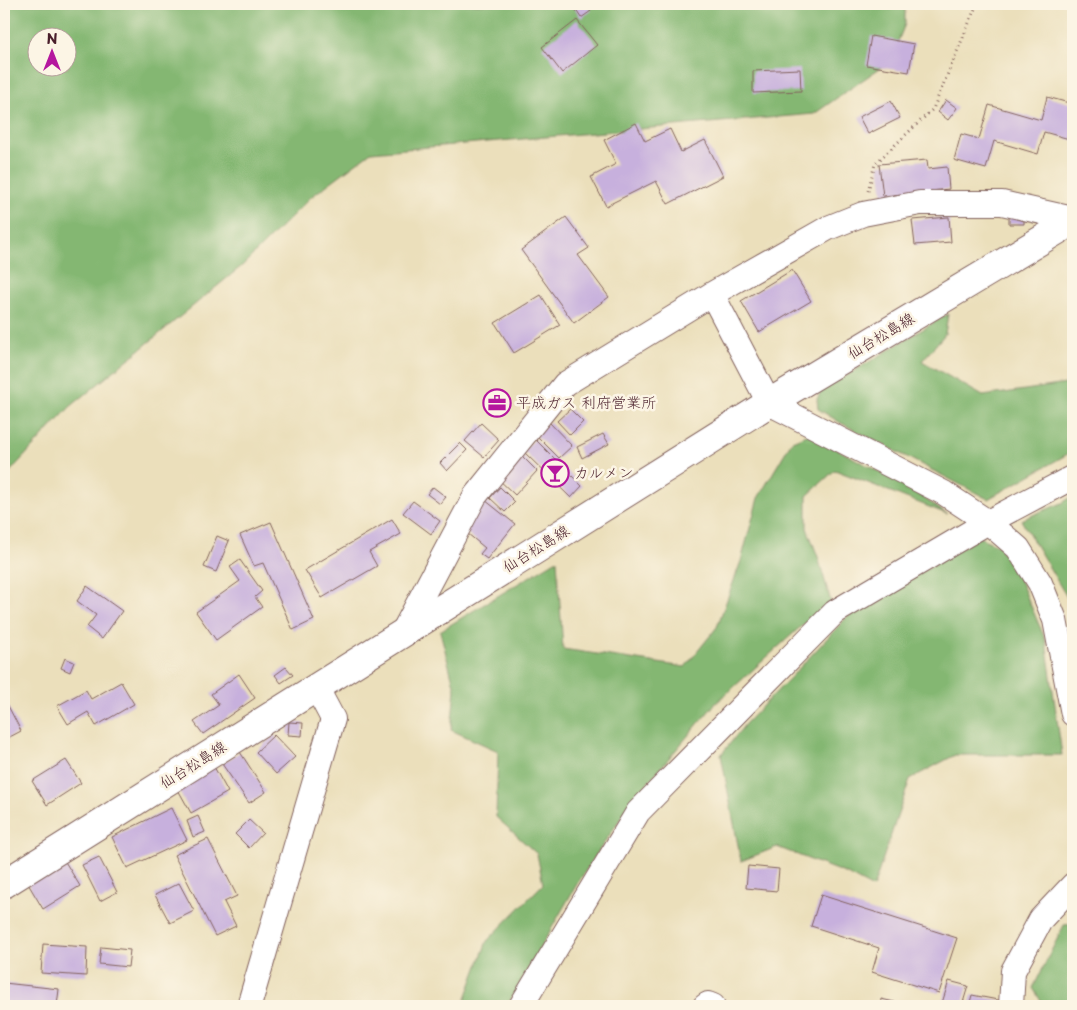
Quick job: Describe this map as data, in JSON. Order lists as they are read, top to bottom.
{
  "streets": {
    "main road": ["仙台松島線"]
  },
  "places": {
    "office": ["平成ガス 利府営業所"],
    "bar": ["カルメン"]
  },
  "north": "top"
}
